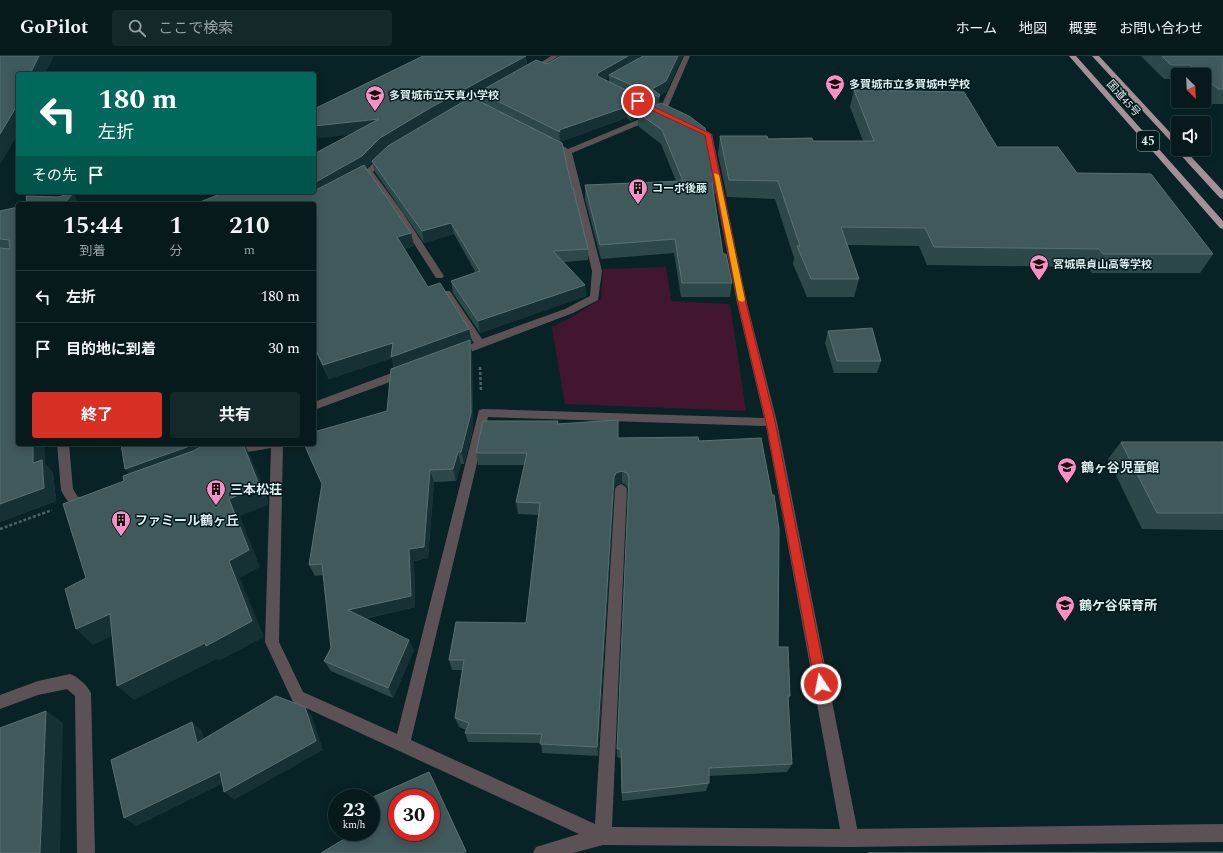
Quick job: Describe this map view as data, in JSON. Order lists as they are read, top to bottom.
{
  "streets": {
    "highway": ["国道45号", "45"]
  },
  "places": {
    "school or university": [
      "多賀城市立多賀城中学校",
      "多賀城市立天真小学校",
      "宮城県貞山高等学校",
      "鶴ヶ谷児童館",
      "鶴ケ谷保育所"
    ],
    "building": ["コーポ後藤", "三本松荘", "ファミール鶴ヶ丘"]
  },
  "north": "bottom right",
  "page": {
    "header": "GoPilot",
    "search": "ここで検索",
    "nav": [
      "ホーム",
      "地図",
      "概要",
      "お問い合わせ"
    ],
    "turn": ["180 m", "左折"],
    "then": "その先",
    "eta": [
      "15:44",
      "到着",
      "1",
      "分",
      "210",
      "m"
    ],
    "list": [
      {
        "name": "左折",
        "value": "180 m"
      },
      {
        "name": "目的地に到着",
        "value": "30 m"
      }
    ],
    "buttons": ["終了", "共有"],
    "speed": "23 km/h",
    "limit": "30"
  }
}
